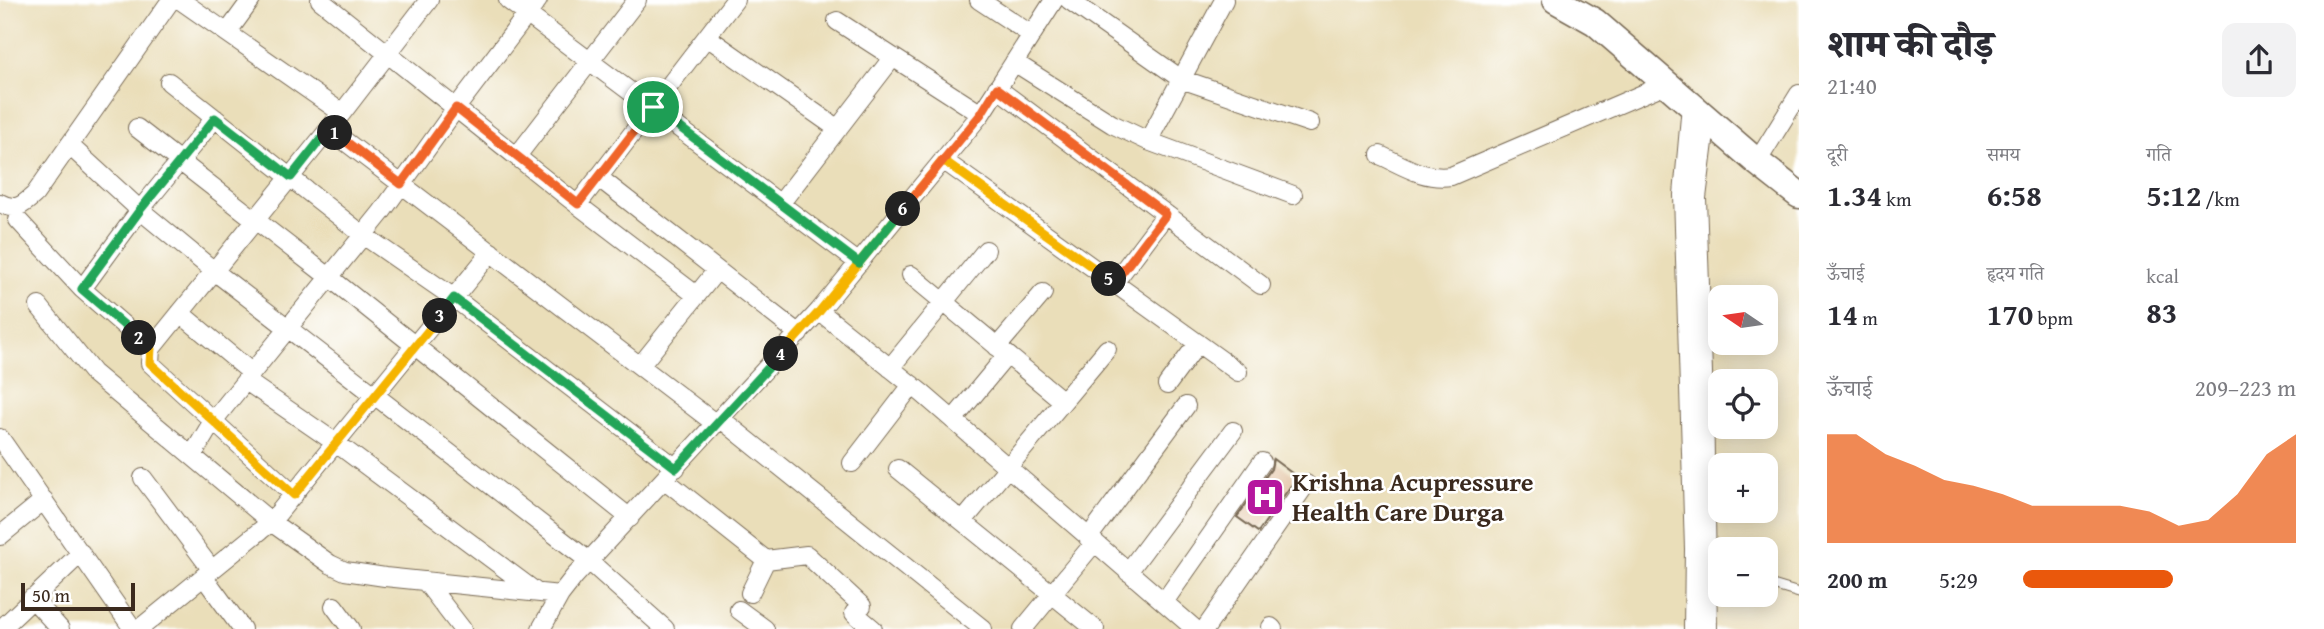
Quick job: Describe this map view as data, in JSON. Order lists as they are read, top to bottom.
{
  "places": {
    "hospital": ["Krishna Acupressure Health Care Durga"]
  },
  "scale_bar": "50 m",
  "north": "left",
  "page": {
    "heading": ["शाम की दौड़", "21:40"],
    "pins": [
      "1",
      "6",
      "5",
      "3",
      "2",
      "4"
    ],
    "stats": [
      ["दूरी", "1.34 km"],
      ["समय", "6:58"],
      ["गति", "5:12 /km"],
      ["ऊँचाई", "14 m"],
      ["हृदय गति", "170 bpm"],
      ["kcal", "83"]
    ],
    "map_buttons": ["+", "−"],
    "chart": ["ऊँचाई", "209–223 m"],
    "list": [
      {
        "name": "200 m",
        "note": "5:29"
      }
    ],
    "scale": "50 m"
  }
}
